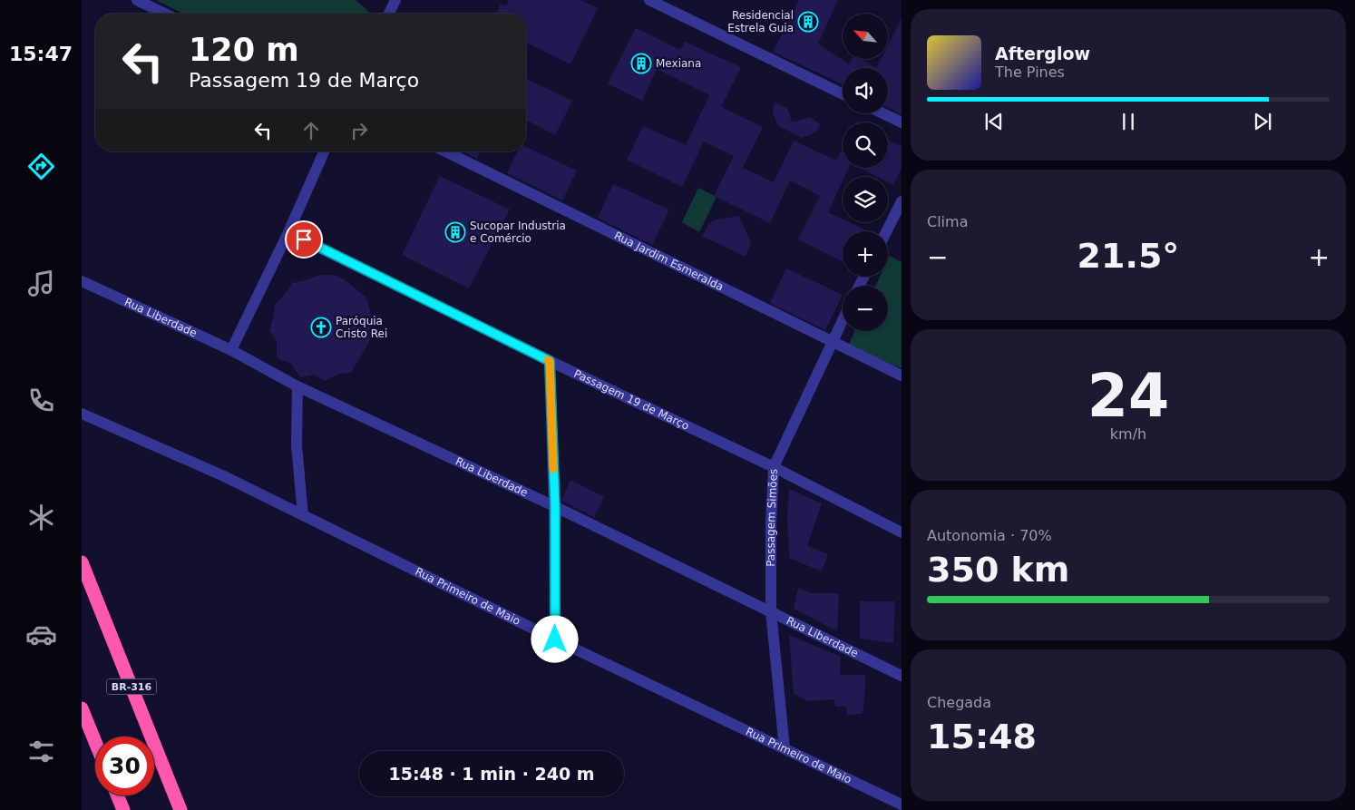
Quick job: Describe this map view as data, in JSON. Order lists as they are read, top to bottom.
{
  "streets": {
    "highway": ["BR-316"],
    "street": [
      "Rua Jardim Esmeralda",
      "Rua Liberdade",
      "Passagem 19 de Março",
      "Passagem Simões",
      "Rua Primeiro de Maio"
    ]
  },
  "crossings": [
    ["Rua Jardim Esmeralda", "Passagem Simões"],
    ["Rua Liberdade", "Passagem Simões"],
    ["Passagem 19 de Março", "Passagem Simões"],
    ["Passagem Simões", "Rua Primeiro de Maio"]
  ],
  "places": {
    "building": ["Residencial Estrela Guia", "Mexiana", "Sucopar Industria e Comércio"],
    "church": ["Paróquia Cristo Rei"]
  },
  "north": "top left",
  "page": {
    "tabs": "15:47",
    "map_buttons": ["+", "−"],
    "turn": ["120 m", "Passagem 19 de Março"],
    "song": ["Afterglow", "The Pines"],
    "tile": [
      "Clima",
      ["24", "km/h"],
      ["Autonomia · 70%", "350 km"],
      ["Chegada", "15:48"]
    ],
    "heat": ["−", "21.5°", "+"],
    "limit": "30",
    "trip": "15:48 · 1 min · 240 m"
  }
}
